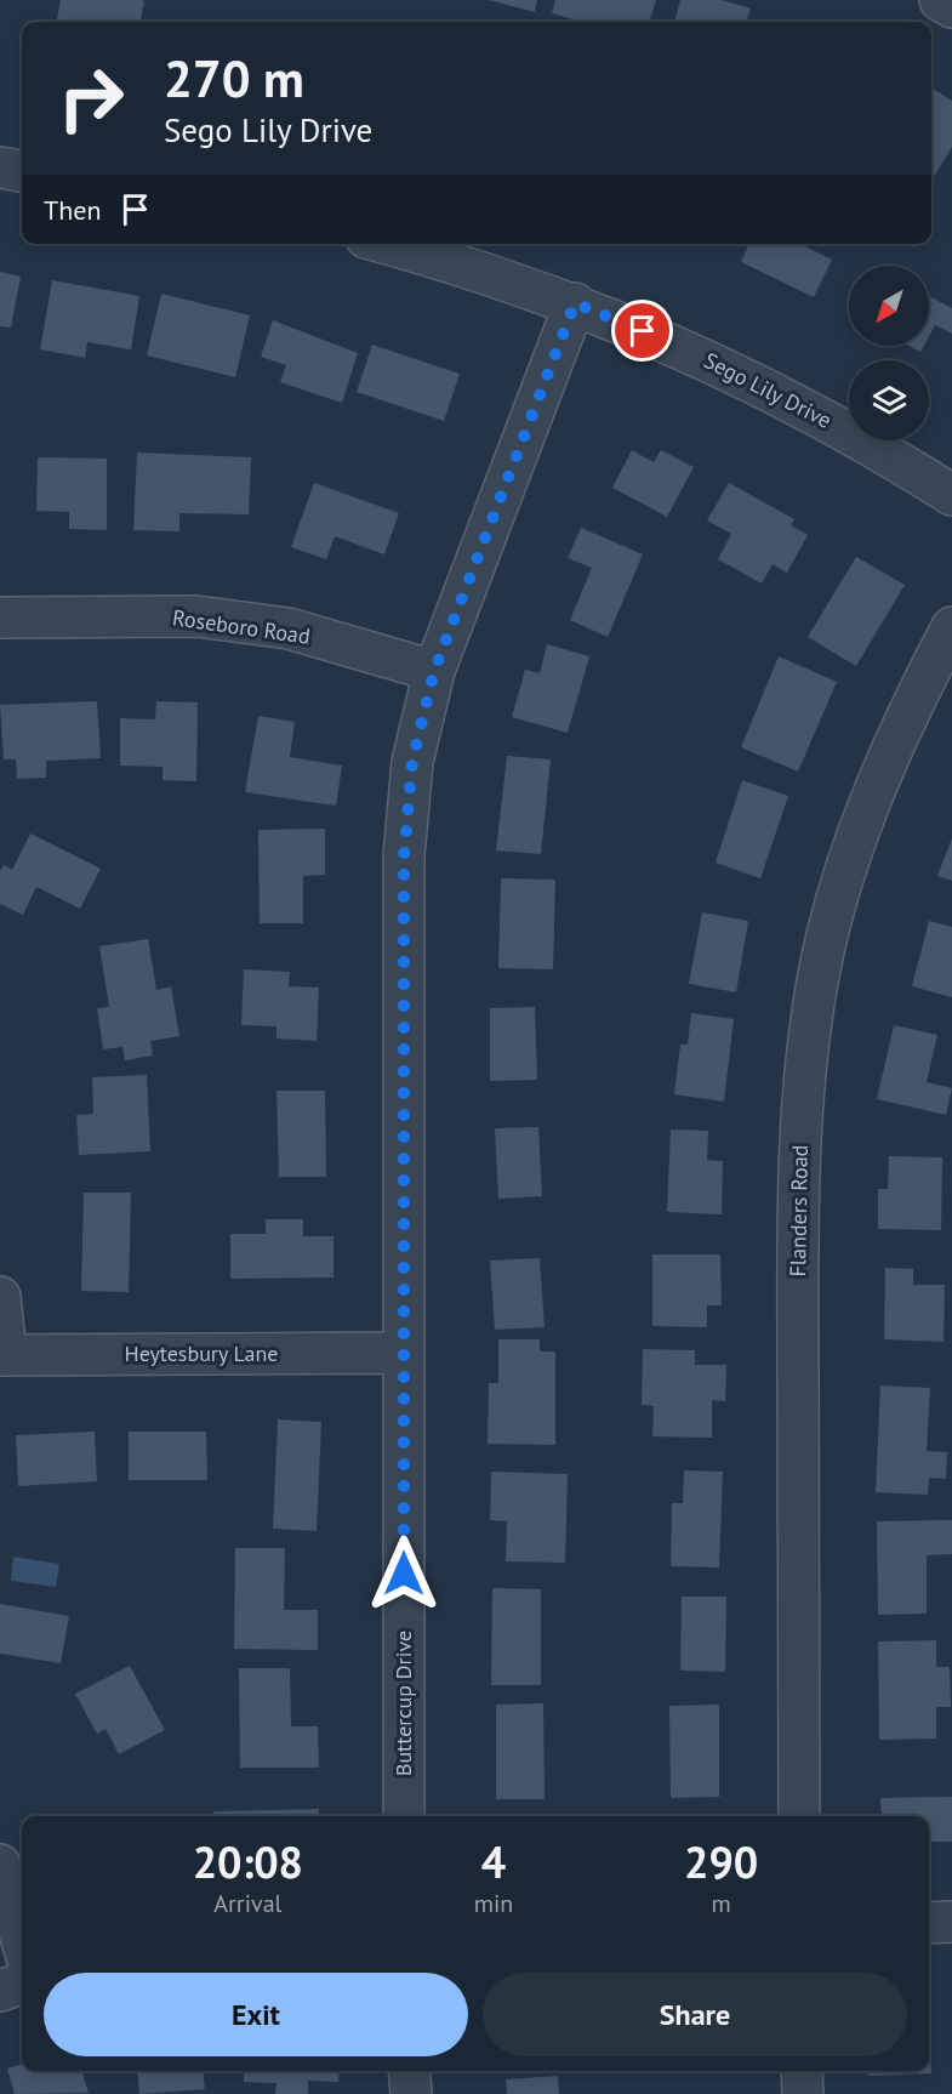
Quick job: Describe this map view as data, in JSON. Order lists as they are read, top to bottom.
{
  "streets": {
    "street": [
      "Sego Lily Drive",
      "Roseboro Road",
      "Flanders Road",
      "Heytesbury Lane",
      "Buttercup Drive"
    ]
  },
  "crossings": [
    ["Sego Lily Drive", "Buttercup Drive"],
    ["Roseboro Road", "Buttercup Drive"],
    ["Heytesbury Lane", "Buttercup Drive"]
  ],
  "north": "bottom left",
  "page": {
    "turn": ["270 m", "Sego Lily Drive"],
    "then": "Then",
    "eta": [
      "20:08",
      "Arrival",
      "4",
      "min",
      "290",
      "m"
    ],
    "buttons": ["Exit", "Share"]
  }
}
